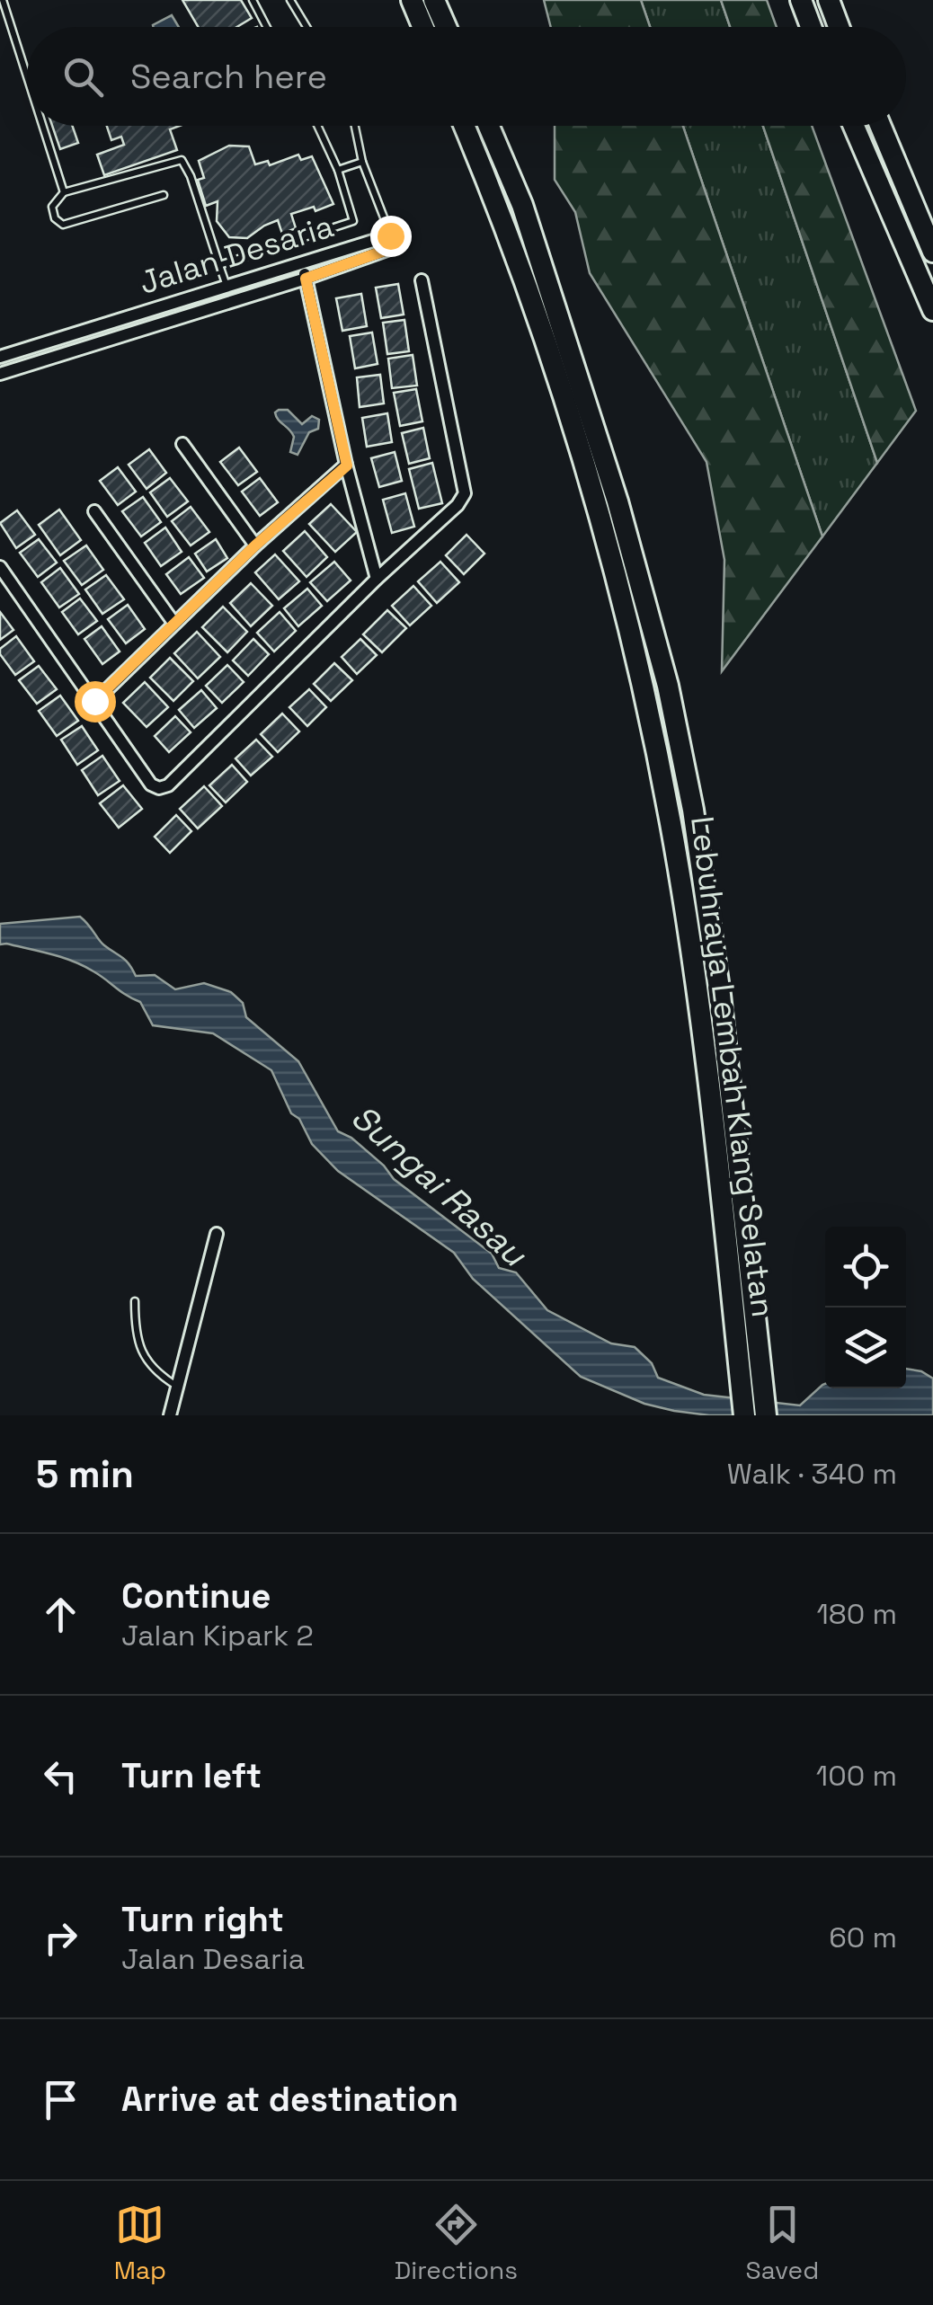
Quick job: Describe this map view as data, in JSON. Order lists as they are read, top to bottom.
{
  "streets": {
    "highway": ["Lebuhraya Lembah Klang Selatan"],
    "street": ["Jalan Desaria"]
  },
  "water": ["Sungai Rasau"],
  "page": {
    "search": "Search here",
    "heading": ["5 min", "Walk · 340 m"],
    "list": [
      ["Continue", "Jalan Kipark 2", "180 m"],
      ["Turn left", "100 m"],
      ["Turn right", "Jalan Desaria", "60 m"],
      "Arrive at destination"
    ],
    "nav": ["Map", "Directions", "Saved"]
  }
}
